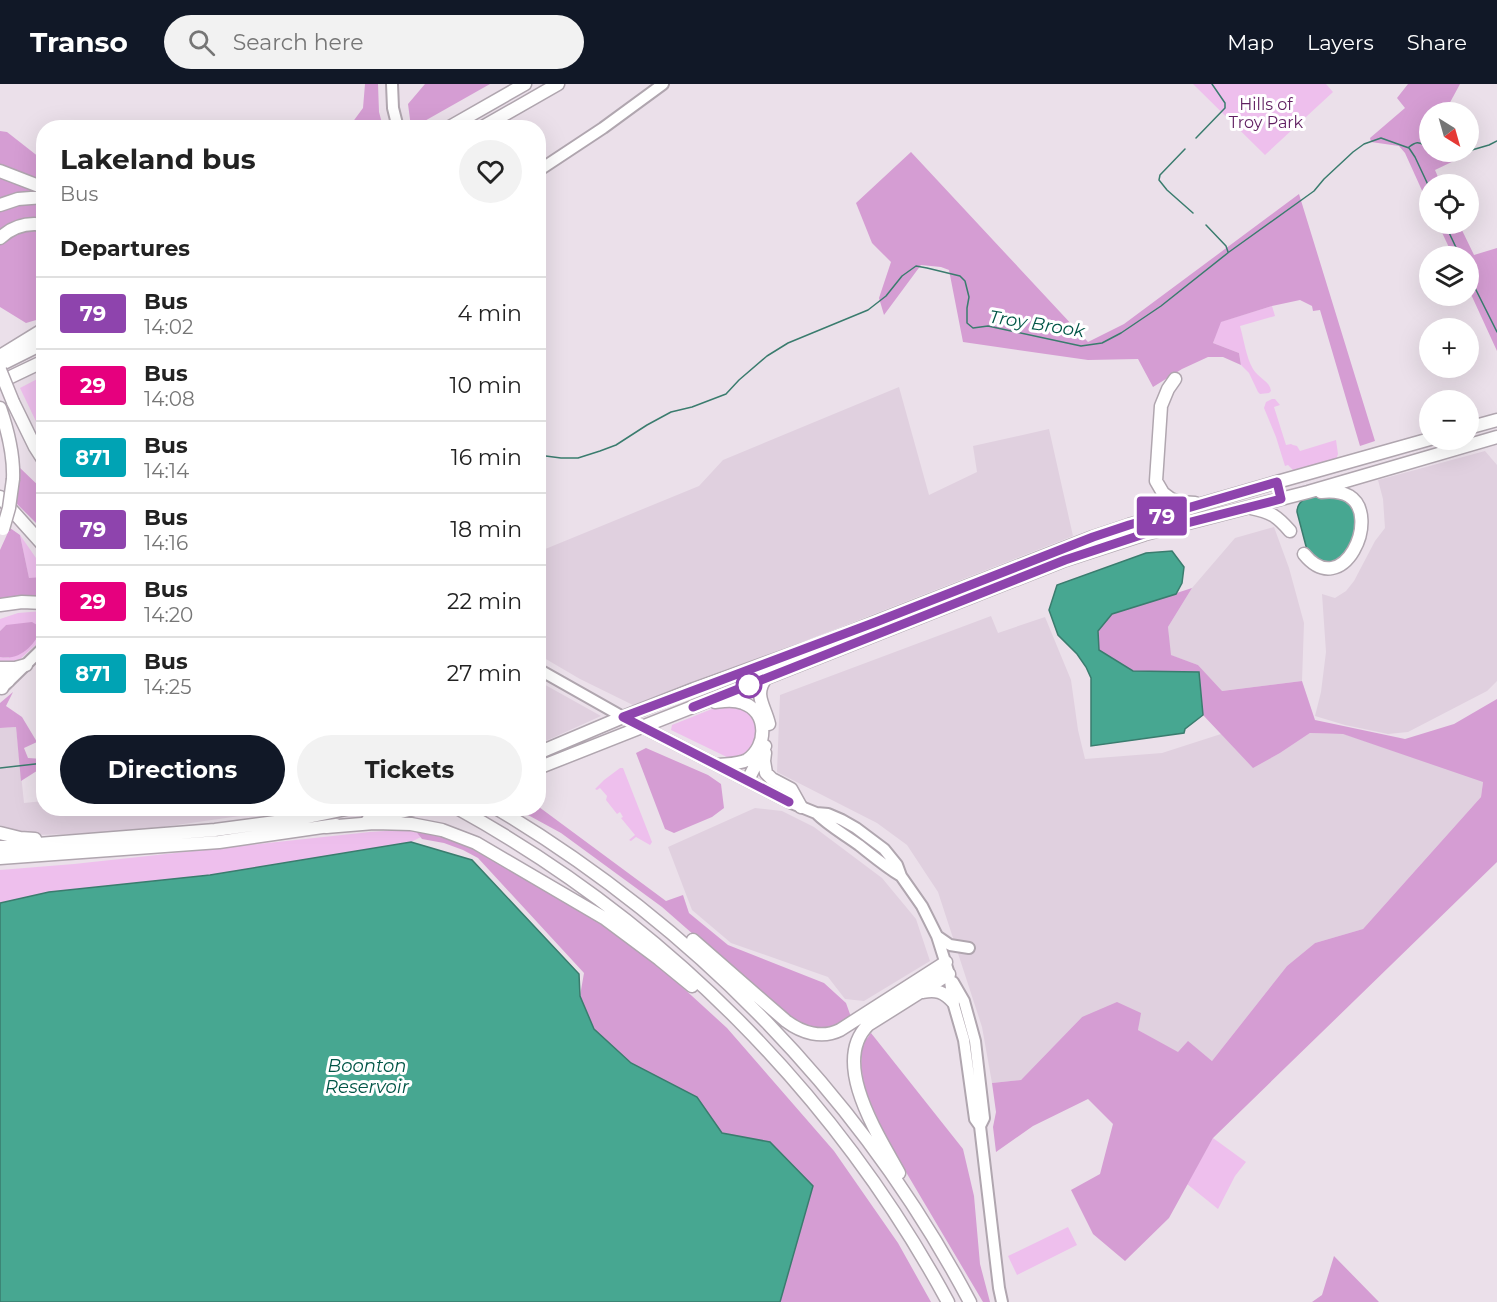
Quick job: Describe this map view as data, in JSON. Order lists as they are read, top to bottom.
{
  "water": ["Troy Brook", "Boonton Reservoir"],
  "parks": ["Hills of Troy Park"],
  "lines": ["bus line 79"],
  "north": "bottom right",
  "page": {
    "header": "Transo",
    "search": "Search here",
    "nav": ["Map", "Layers", "Share"],
    "on_map": "79",
    "map_buttons": ["+", "−"],
    "heading": [
      ["Lakeland bus", "Bus"],
      "Departures"
    ],
    "list": [
      {
        "mark": "79",
        "name": "Bus",
        "note": "14:02",
        "value": "4 min"
      },
      {
        "mark": "29",
        "name": "Bus",
        "note": "14:08",
        "value": "10 min"
      },
      {
        "mark": "871",
        "name": "Bus",
        "note": "14:14",
        "value": "16 min"
      },
      {
        "mark": "79",
        "name": "Bus",
        "note": "14:16",
        "value": "18 min"
      },
      {
        "mark": "29",
        "name": "Bus",
        "note": "14:20",
        "value": "22 min"
      },
      {
        "mark": "871",
        "name": "Bus",
        "note": "14:25",
        "value": "27 min"
      }
    ],
    "buttons": ["Directions", "Tickets"]
  }
}
